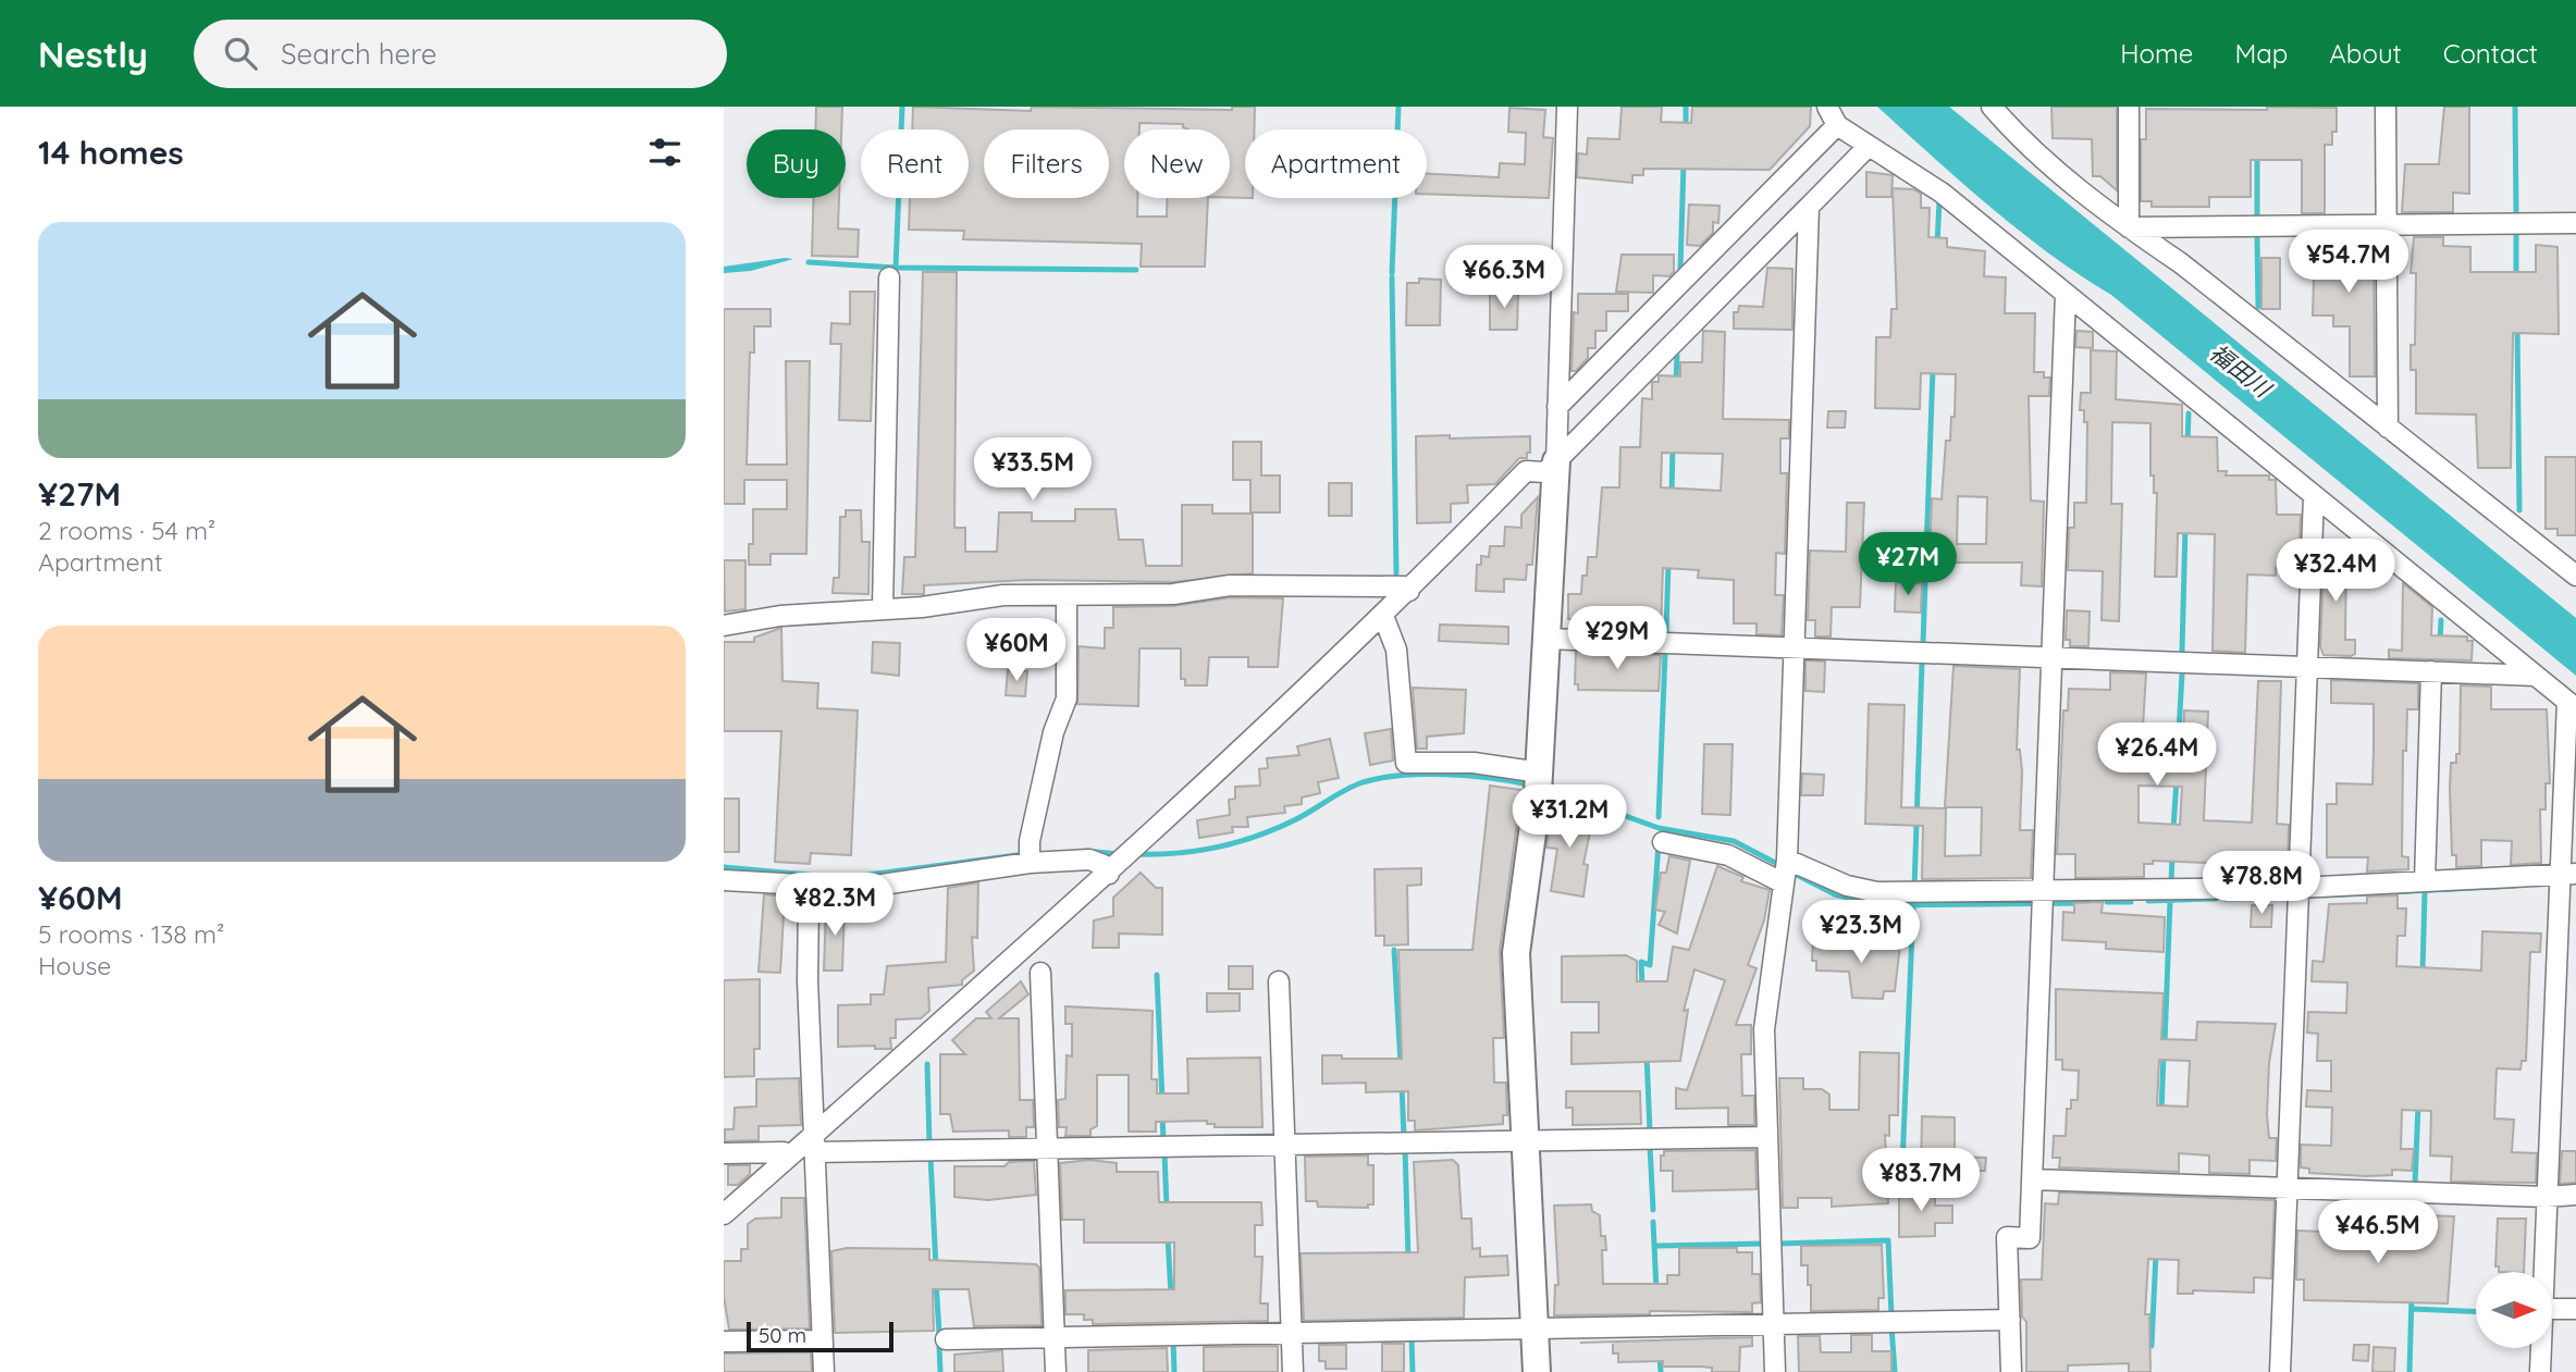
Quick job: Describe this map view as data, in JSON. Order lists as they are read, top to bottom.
{
  "water": ["福田川"],
  "scale_bar": "50 m",
  "north": "right",
  "page": {
    "header": "Nestly",
    "search": "Search here",
    "nav": [
      "Home",
      "Map",
      "About",
      "Contact"
    ],
    "heading": "14 homes",
    "chip": [
      "Buy",
      "Rent",
      "Filters",
      "New",
      "Apartment"
    ],
    "list": [
      {
        "name": "¥27M",
        "note": "2 rooms · 54 m² · Apartment"
      },
      {
        "name": "¥60M",
        "note": "5 rooms · 138 m² · House"
      }
    ],
    "price": [
      "¥54.7M",
      "¥66.3M",
      "¥33.5M",
      "¥27M",
      "¥32.4M",
      "¥29M",
      "¥60M",
      "¥26.4M",
      "¥31.2M",
      "¥78.8M",
      "¥82.3M",
      "¥23.3M",
      "¥83.7M",
      "¥46.5M"
    ],
    "scale": "50 m"
  }
}
